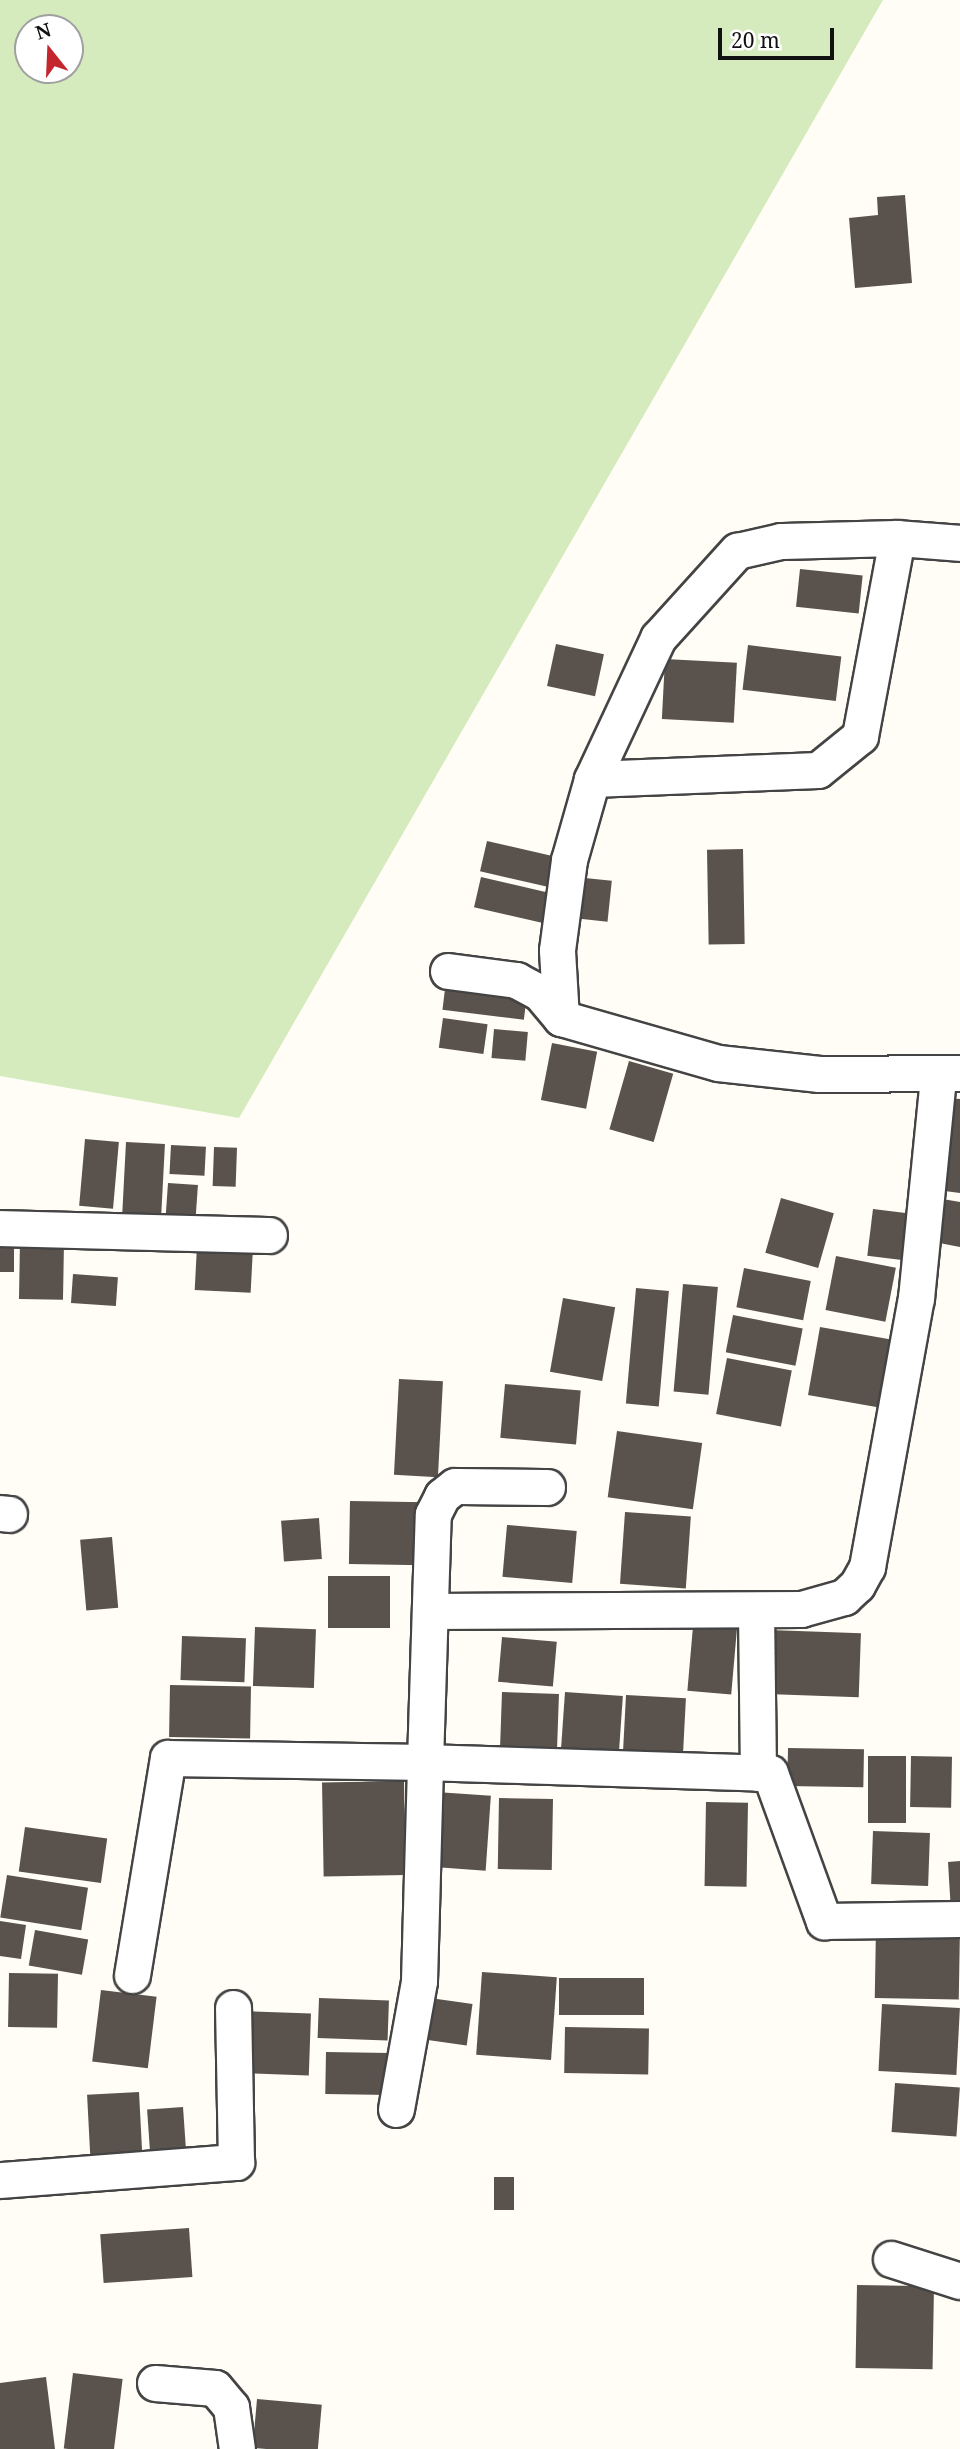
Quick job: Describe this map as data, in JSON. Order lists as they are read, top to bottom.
{
  "scale_bar": "20 m",
  "north": "top"
}
